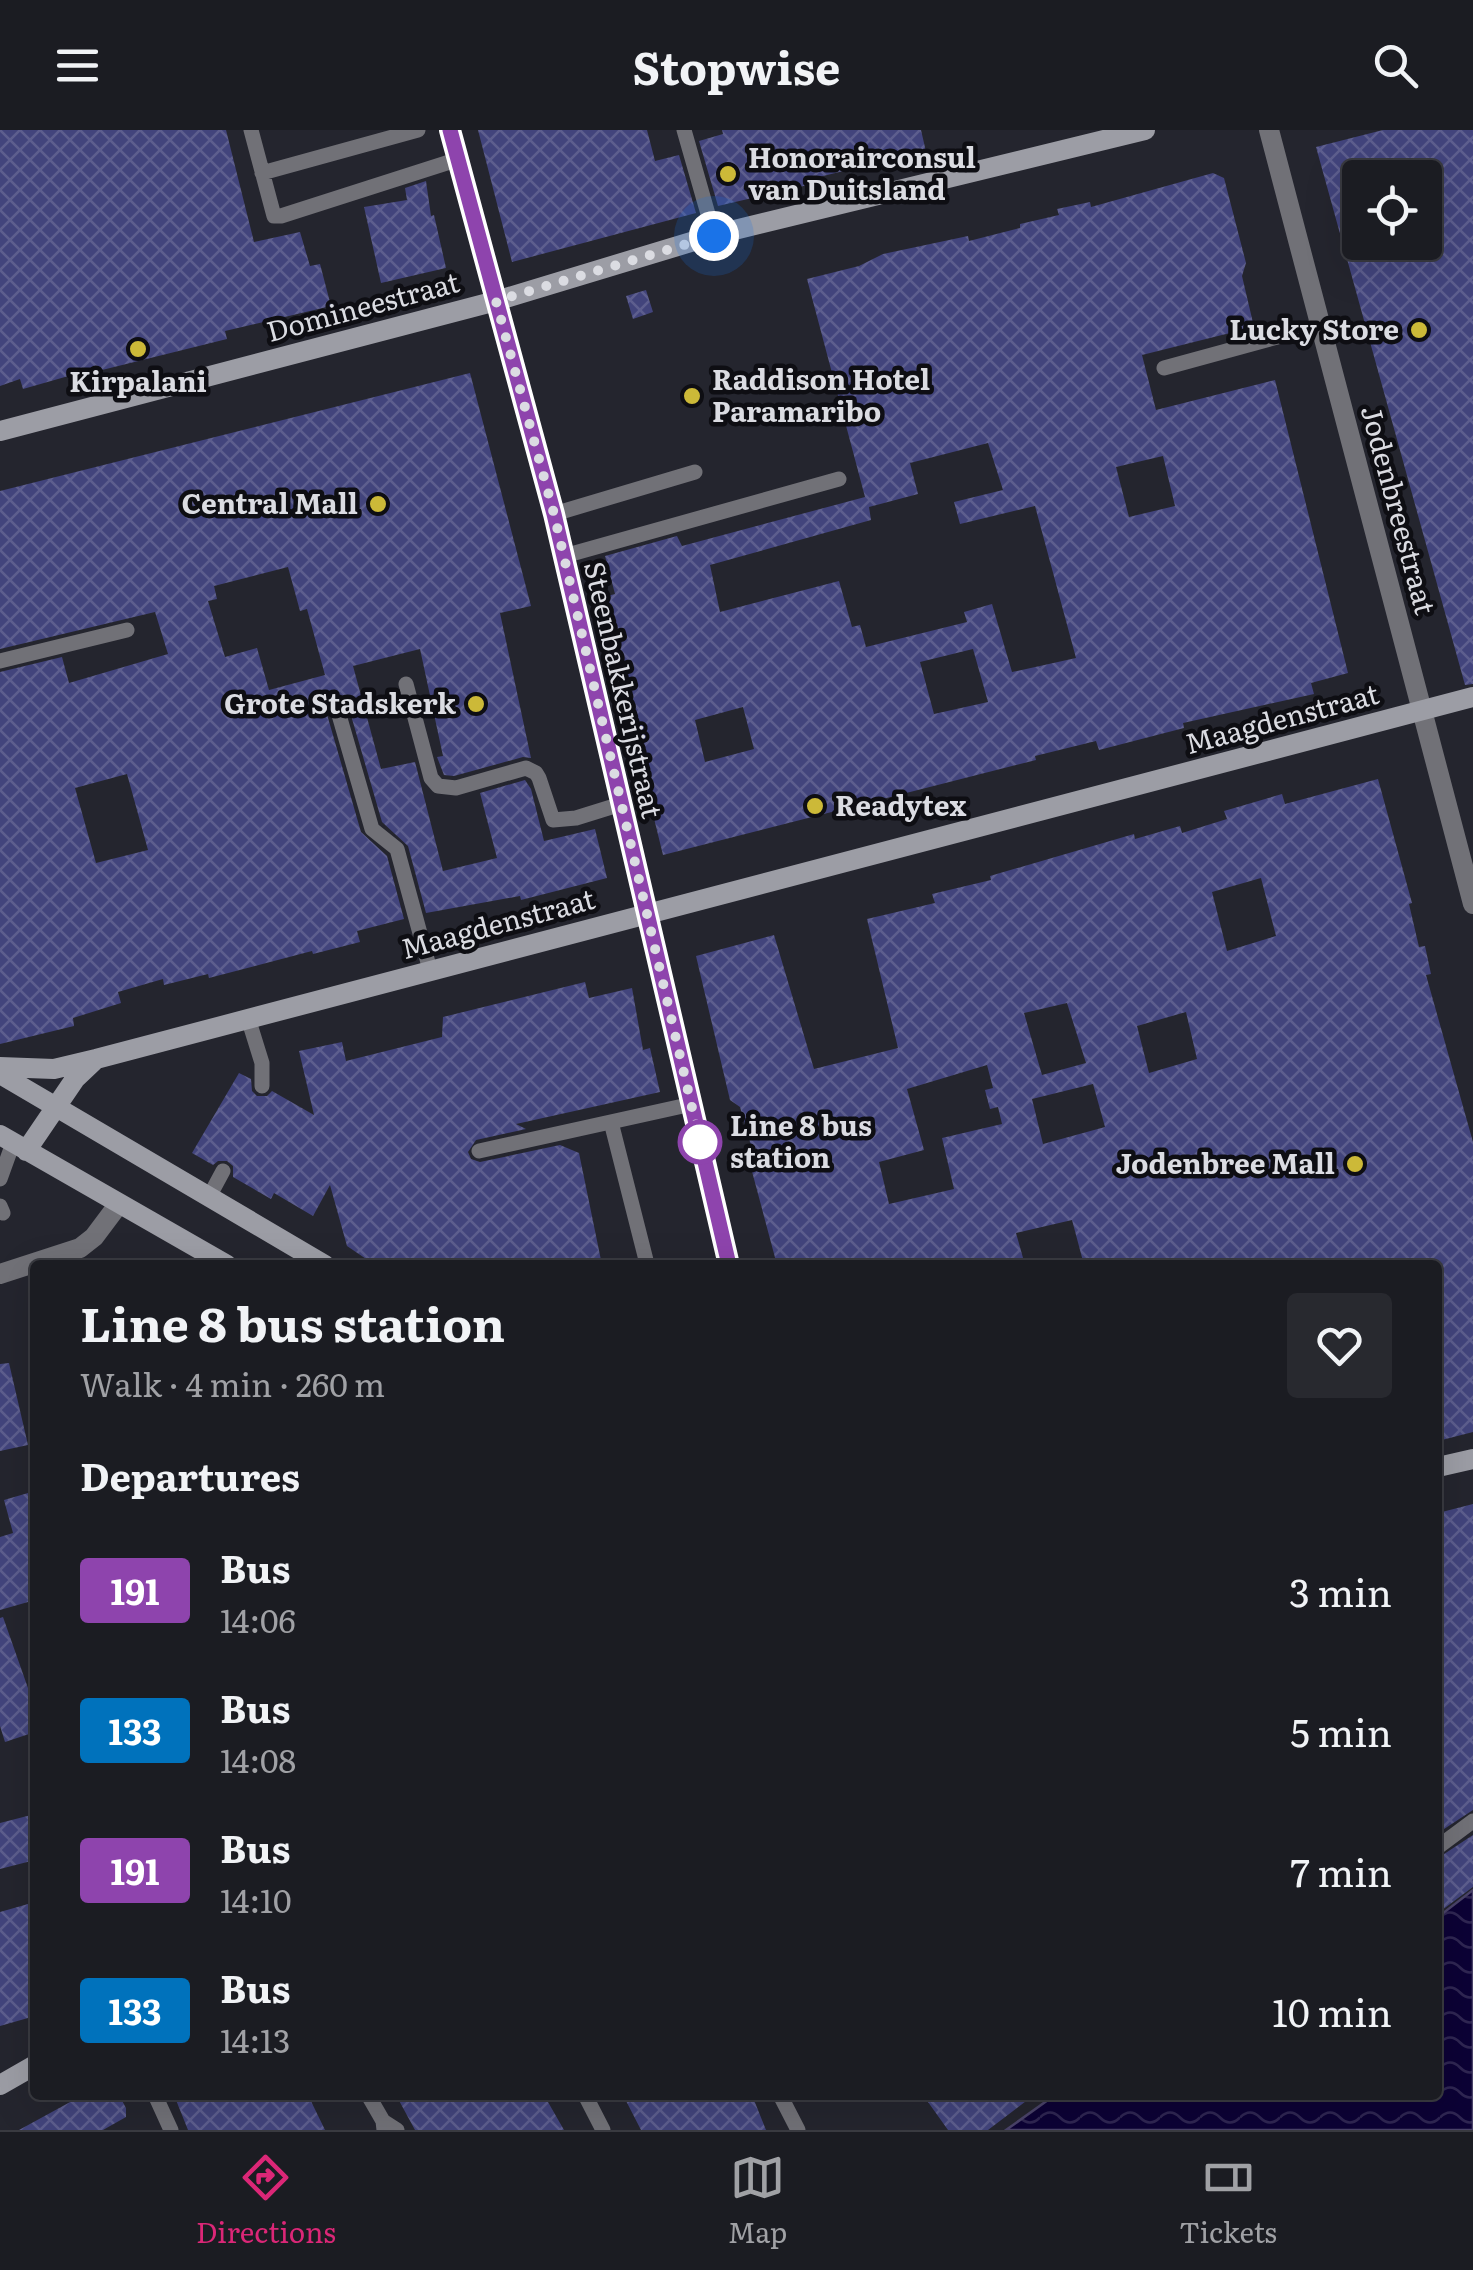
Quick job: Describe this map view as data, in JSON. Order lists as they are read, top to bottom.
{
  "streets": {
    "street": [
      "Domineestraat",
      "Jodenbreestraat",
      "Steenbakkerijstraat",
      "Maagdenstraat"
    ]
  },
  "crossings": [
    ["Domineestraat", "Steenbakkerijstraat"],
    ["Jodenbreestraat", "Maagdenstraat"],
    ["Steenbakkerijstraat", "Maagdenstraat"]
  ],
  "places": [
    "Honorairconsul van Duitsland",
    "Lucky Store",
    "Kirpalani",
    "Raddison Hotel Paramaribo",
    "Central Mall",
    "Grote Stadskerk",
    "Readytex",
    "Line 8 bus station",
    "Jodenbree Mall"
  ],
  "lines": ["bus line 191"],
  "page": {
    "header": "Stopwise",
    "heading": [
      ["Line 8 bus station", "Walk · 4 min · 260 m"],
      "Departures"
    ],
    "list": [
      {
        "mark": "191",
        "name": "Bus",
        "note": "14:06",
        "value": "3 min"
      },
      {
        "mark": "133",
        "name": "Bus",
        "note": "14:08",
        "value": "5 min"
      },
      {
        "mark": "191",
        "name": "Bus",
        "note": "14:10",
        "value": "7 min"
      },
      {
        "mark": "133",
        "name": "Bus",
        "note": "14:13",
        "value": "10 min"
      }
    ],
    "tabs": ["Directions", "Map", "Tickets"]
  }
}
